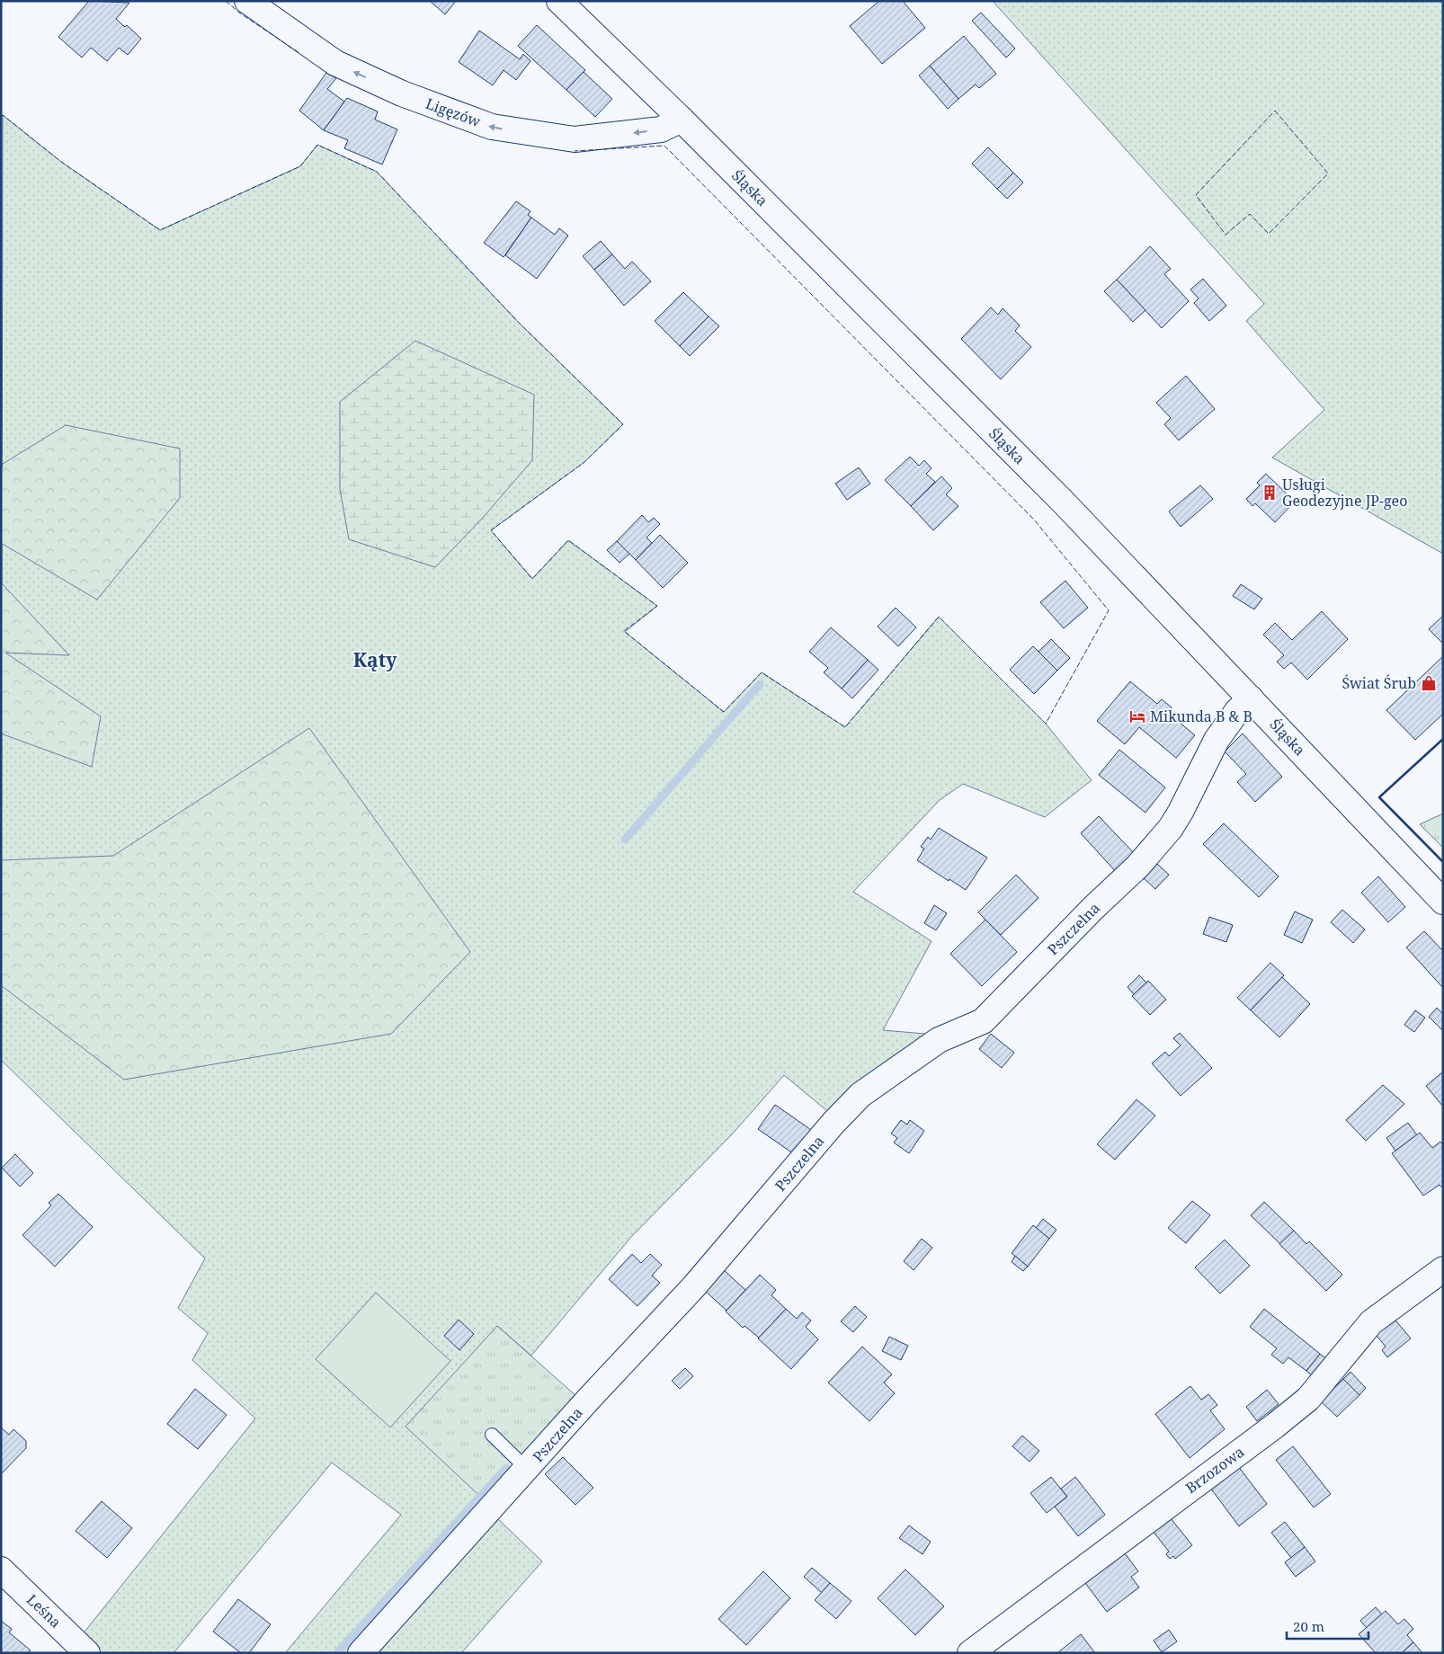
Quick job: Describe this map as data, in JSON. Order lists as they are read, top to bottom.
{
  "streets": {
    "street": [
      "Ligęzów",
      "Śląska",
      "Pszczelna",
      "Brzozowa",
      "Leśna"
    ]
  },
  "crossings": [
    ["Ligęzów", "Śląska"],
    ["Śląska", "Pszczelna"]
  ],
  "one_way": ["Ligęzów"],
  "districts": ["Kąty"],
  "places": {
    "building": ["Usługi Geodezyjne JP-geo"],
    "shop": ["Świat Śrub"],
    "hotel": ["Mikunda B & B"]
  },
  "scale_bar": "20 m"
}
